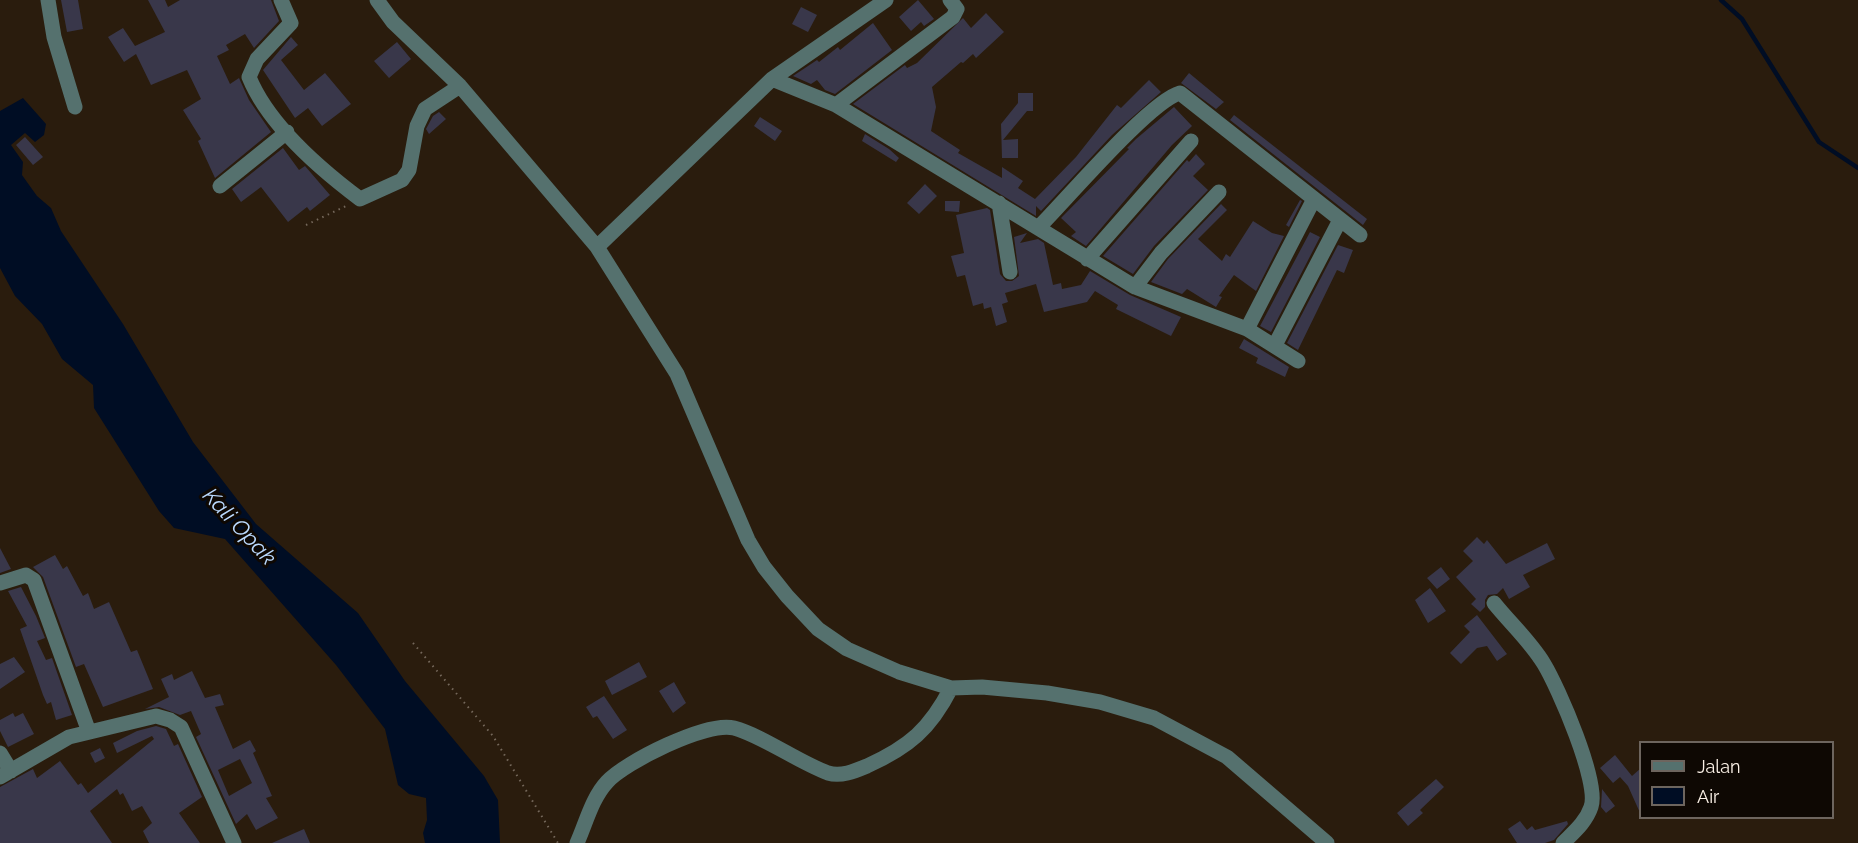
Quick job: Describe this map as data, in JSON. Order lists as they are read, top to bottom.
{
  "water": ["Kali Opak"],
  "legend": ["Jalan", "Air"]
}
